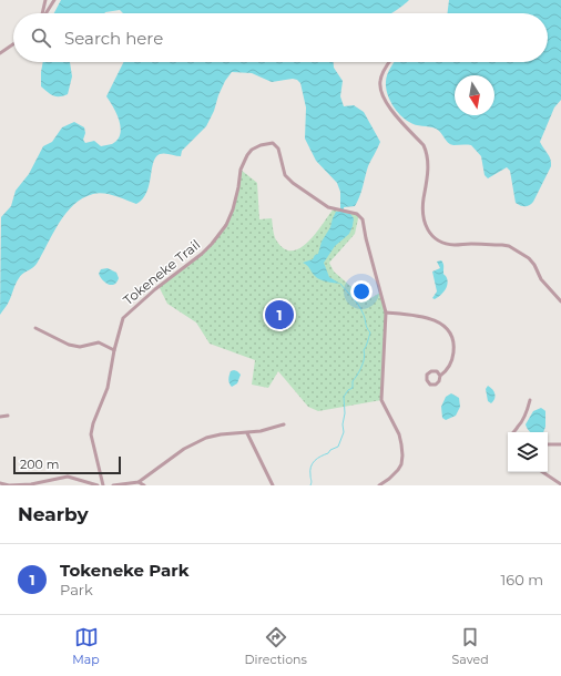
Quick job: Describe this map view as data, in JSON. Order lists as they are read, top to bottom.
{
  "streets": {
    "street": ["Tokeneke Trail"]
  },
  "scale_bar": "200 m",
  "north": "bottom",
  "page": {
    "search": "Search here",
    "pins": "1",
    "scale": "200 m",
    "heading": "Nearby",
    "list": [
      {
        "mark": "1",
        "name": "Tokeneke Park",
        "note": "Park",
        "value": "160 m"
      }
    ],
    "nav": ["Map", "Directions", "Saved"]
  }
}
